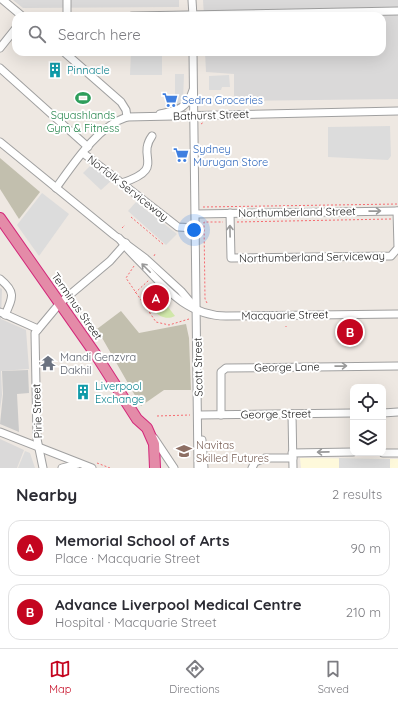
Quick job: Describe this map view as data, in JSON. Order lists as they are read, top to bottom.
{
  "streets": {
    "highway": ["Terminus Street"],
    "street": [
      "Bathurst Street",
      "Norfolk Serviceway",
      "Northumberland Street",
      "Northumberland Serviceway",
      "Macquarie Street",
      "Scott Street",
      "George Lane",
      "Pirie Street",
      "George Street"
    ]
  },
  "crossings": [
    ["Bathurst Street", "Norfolk Serviceway"],
    ["Bathurst Street", "Scott Street"],
    ["Norfolk Serviceway", "Scott Street"],
    ["Northumberland Street", "Northumberland Serviceway"],
    ["Northumberland Street", "Scott Street"],
    ["Terminus Street", "Pirie Street"],
    ["Macquarie Street", "Scott Street"],
    ["Scott Street", "George Street"],
    ["George Lane", "George Street"]
  ],
  "one_way": ["George Lane"],
  "places": {
    "building": ["Pinnacle", "Liverpool Exchange"],
    "sports": ["Squashlands Gym & Fitness"],
    "supermarket": ["Sedra Groceries", "Sydney Murugan Store"],
    "temple": ["Mandi Genzvra Dakhil"],
    "school or university": ["Navitas Skilled Futures"]
  },
  "page": {
    "search": "Search here",
    "pins": ["A", "B"],
    "heading": ["Nearby", "2 results"],
    "list": [
      {
        "mark": "A",
        "name": "Memorial School of Arts",
        "note": "Place · Macquarie Street",
        "value": "90 m"
      },
      {
        "mark": "B",
        "name": "Advance Liverpool Medical Centre",
        "note": "Hospital · Macquarie Street",
        "value": "210 m"
      }
    ],
    "nav": ["Map", "Directions", "Saved"]
  }
}
